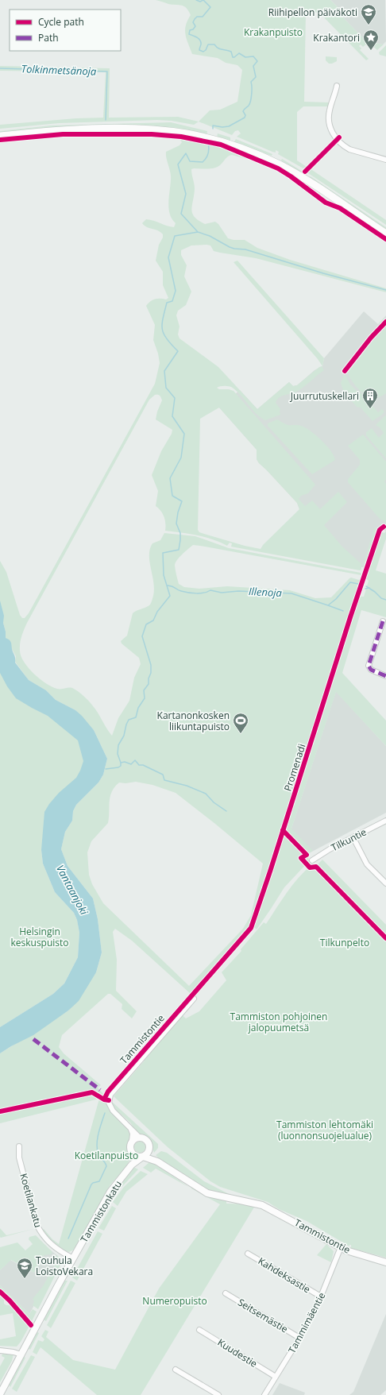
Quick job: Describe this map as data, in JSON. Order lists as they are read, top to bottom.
{
  "streets": {
    "street": [
      "Tilkuntie",
      "Tammistontie",
      "Koetilankatu",
      "Tammistonkatu",
      "Kahdeksastie",
      "Seitsemästie",
      "Tammimäentie",
      "Kuudestie"
    ],
    "cycle path": ["Promenadi"]
  },
  "crossings": [
    ["Tammistontie", "Tammistonkatu"],
    ["Tammistontie", "Tammimäentie"],
    ["Koetilankatu", "Tammistonkatu"],
    ["Kahdeksastie", "Tammimäentie"],
    ["Seitsemästie", "Tammimäentie"],
    ["Tammimäentie", "Kuudestie"]
  ],
  "water": ["Tolkinmetsänoja", "Illenoja", "Vantaanjoki"],
  "parks": [
    "Krakanpuisto",
    "Helsingin keskuspuisto",
    "Tilkunpelto",
    "Tammiston pohjoinen jalopuumetsä",
    "Tammiston lehtomäki (luonnonsuojelualue)",
    "Koetilanpuisto",
    "Numeropuisto"
  ],
  "places": {
    "school or university": ["Riihipellon päiväkoti", "Touhula LoistoVekara"],
    "place": ["Krakantori"],
    "building": ["Juurrutuskellari"],
    "sports": ["Kartanonkosken liikuntapuisto"]
  },
  "legend": ["Cycle path", "Path"]
}
